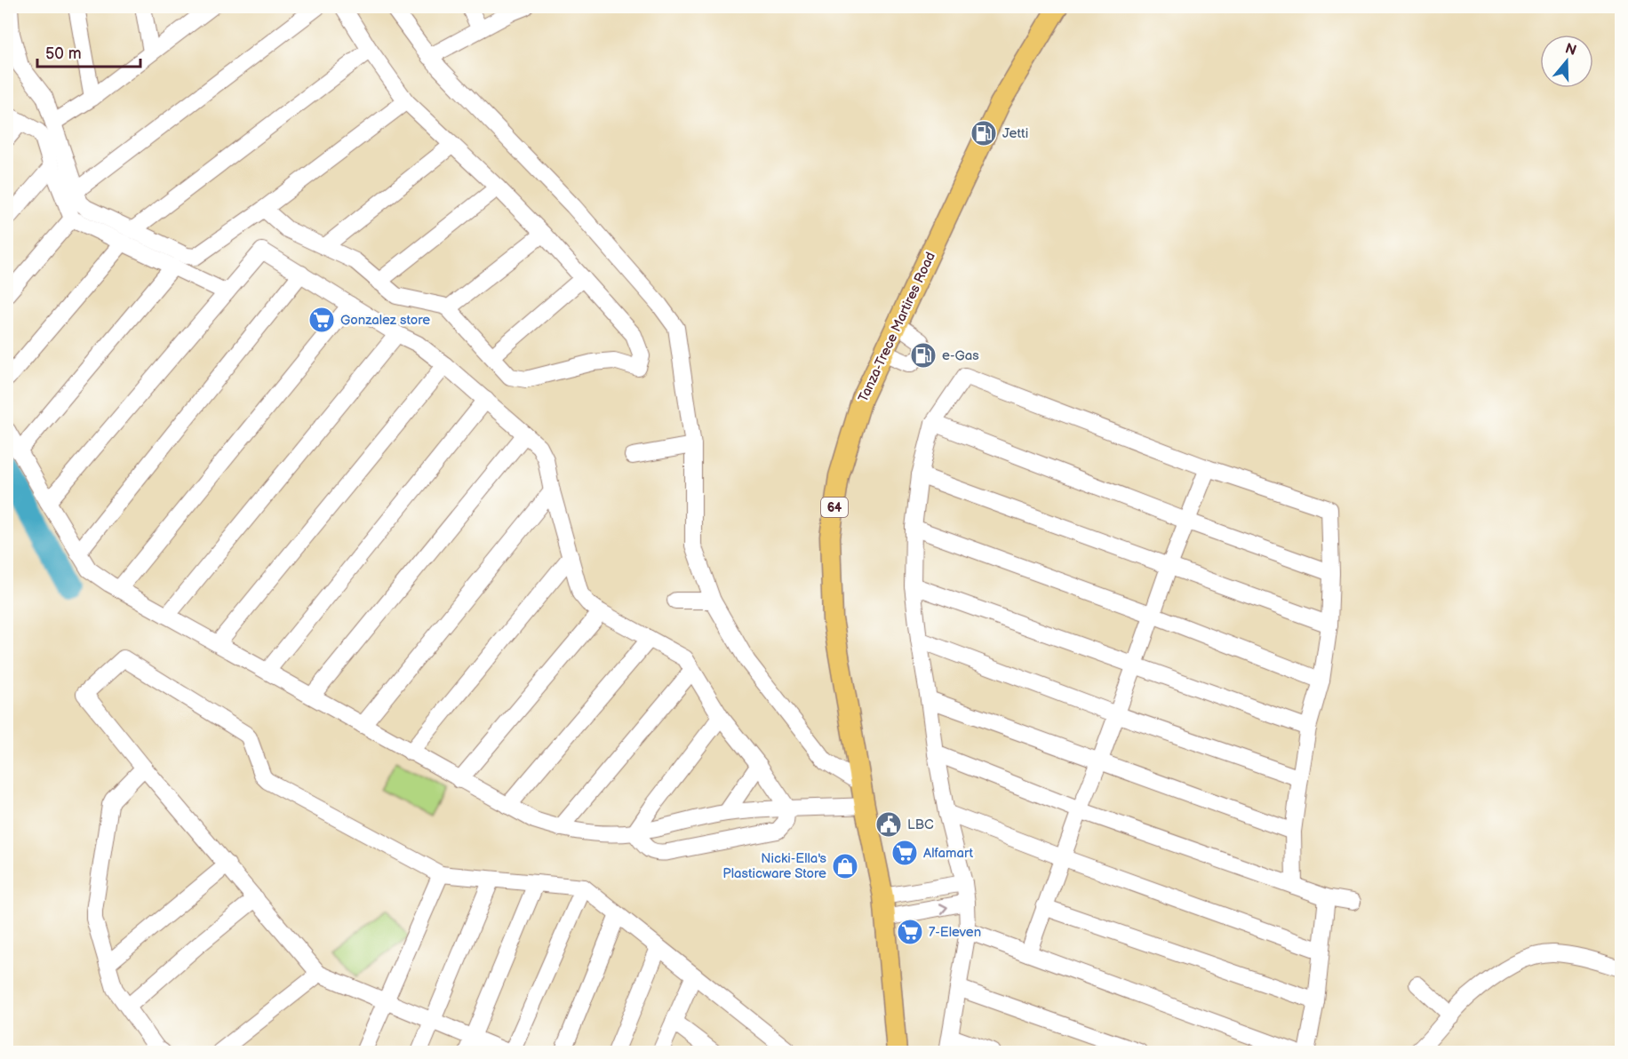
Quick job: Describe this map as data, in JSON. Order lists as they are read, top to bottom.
{
  "streets": {
    "main road": ["Tanza-Trece Martires Road", "64"]
  },
  "places": {
    "fuel station": ["Jetti", "e-Gas"],
    "supermarket": ["Gonzalez store", "Alfamart", "7-Eleven"],
    "public building": ["LBC"],
    "shop": ["Nicki-Ella's Plasticware Store"]
  },
  "scale_bar": "50 m",
  "north": "top"
}
